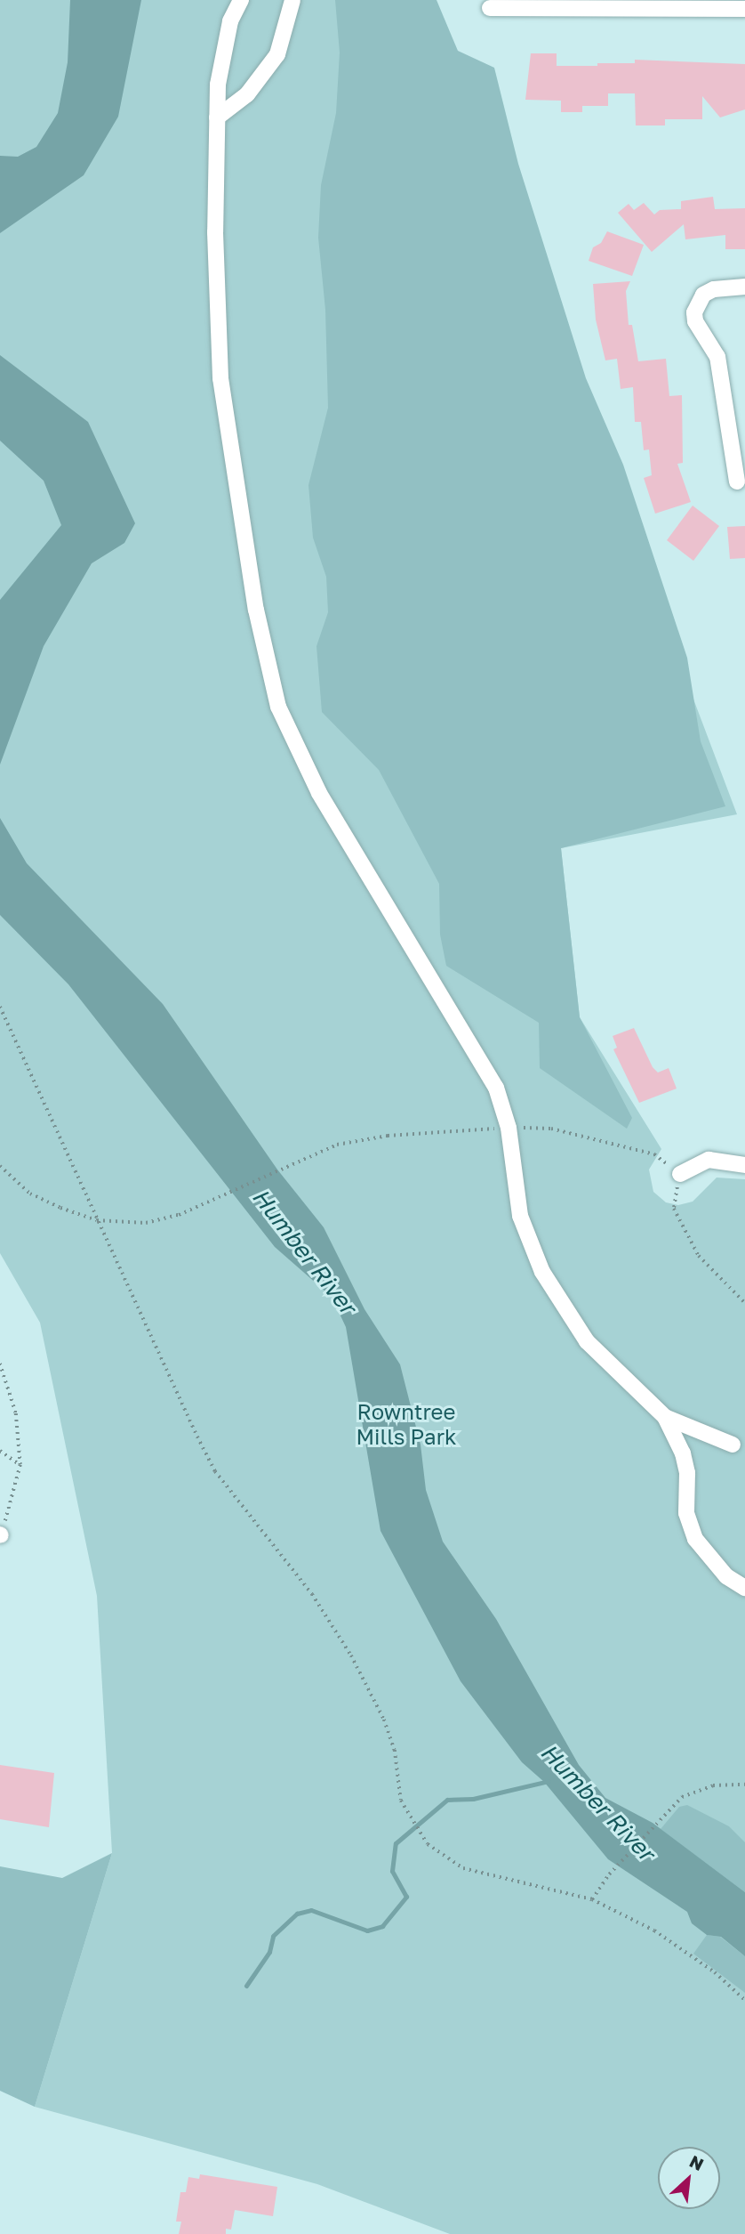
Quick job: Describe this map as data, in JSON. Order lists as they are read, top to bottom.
{
  "water": ["Humber River"],
  "parks": ["Rowntree Mills Park"],
  "north": "top right"
}
